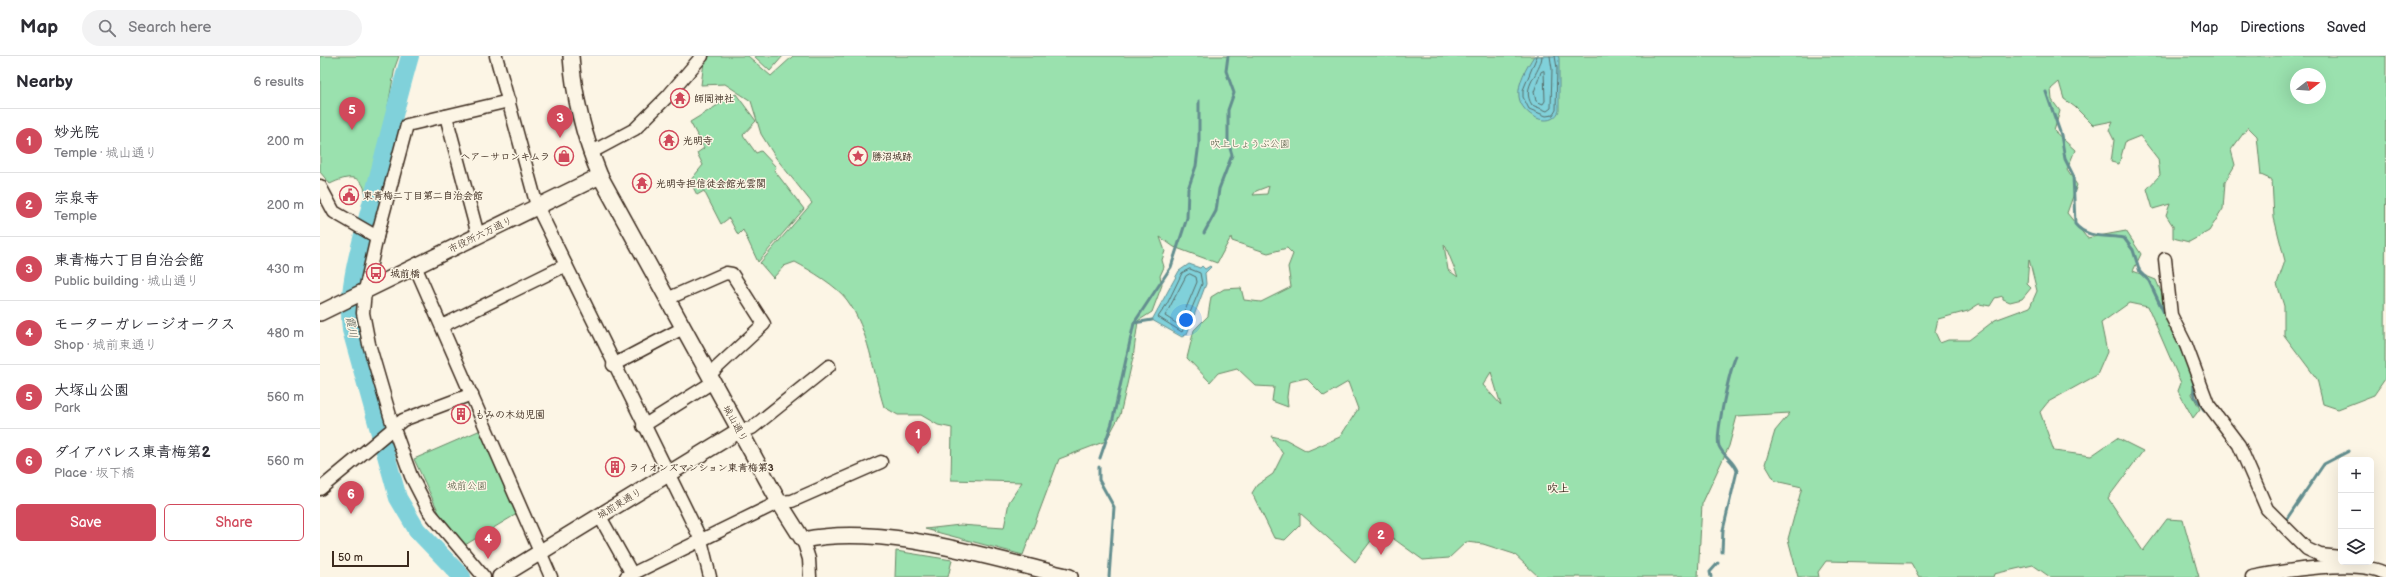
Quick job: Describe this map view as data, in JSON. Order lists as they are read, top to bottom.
{
  "streets": {
    "street": ["市役所六万通り", "城山通り", "城前東通り"]
  },
  "crossings": [
    ["市役所六万通り", "城山通り"],
    ["城山通り", "城前東通り"]
  ],
  "districts": ["吹上"],
  "water": ["霞川"],
  "parks": ["吹上しょうぶ公園", "城前公園"],
  "places": {
    "temple": ["師岡神社", "光明寺", "光明寺担信徒会館光雲閣"],
    "shop": ["ヘアーサロンキムラ"],
    "place": ["勝沼城跡"],
    "public building": ["東青梅二丁目第二自治会館"],
    "bus stop": ["城前橋"],
    "building": ["もみの木幼児園", "ライオンズマンション東青梅第3"]
  },
  "scale_bar": "50 m",
  "north": "right",
  "page": {
    "header": "Map",
    "search": "Search here",
    "nav": ["Map", "Directions", "Saved"],
    "heading": ["Nearby", "6 results"],
    "pins": [
      "5",
      "3",
      "1",
      "6",
      "2",
      "4"
    ],
    "list": [
      {
        "mark": "1",
        "name": "妙光院",
        "note": "Temple · 城山通り",
        "value": "200 m"
      },
      {
        "mark": "2",
        "name": "宗泉寺",
        "note": "Temple",
        "value": "200 m"
      },
      {
        "mark": "3",
        "name": "東青梅六丁目自治会館",
        "note": "Public building · 城山通り",
        "value": "430 m"
      },
      {
        "mark": "4",
        "name": "モーターガレージオークス",
        "note": "Shop · 城前東通り",
        "value": "480 m"
      },
      {
        "mark": "5",
        "name": "大塚山公園",
        "note": "Park",
        "value": "560 m"
      },
      {
        "mark": "6",
        "name": "ダイアパレス東青梅第2",
        "note": "Place · 坂下橋",
        "value": "560 m"
      }
    ],
    "map_buttons": ["+", "−"],
    "buttons": ["Save", "Share"],
    "scale": "50 m"
  }
}
